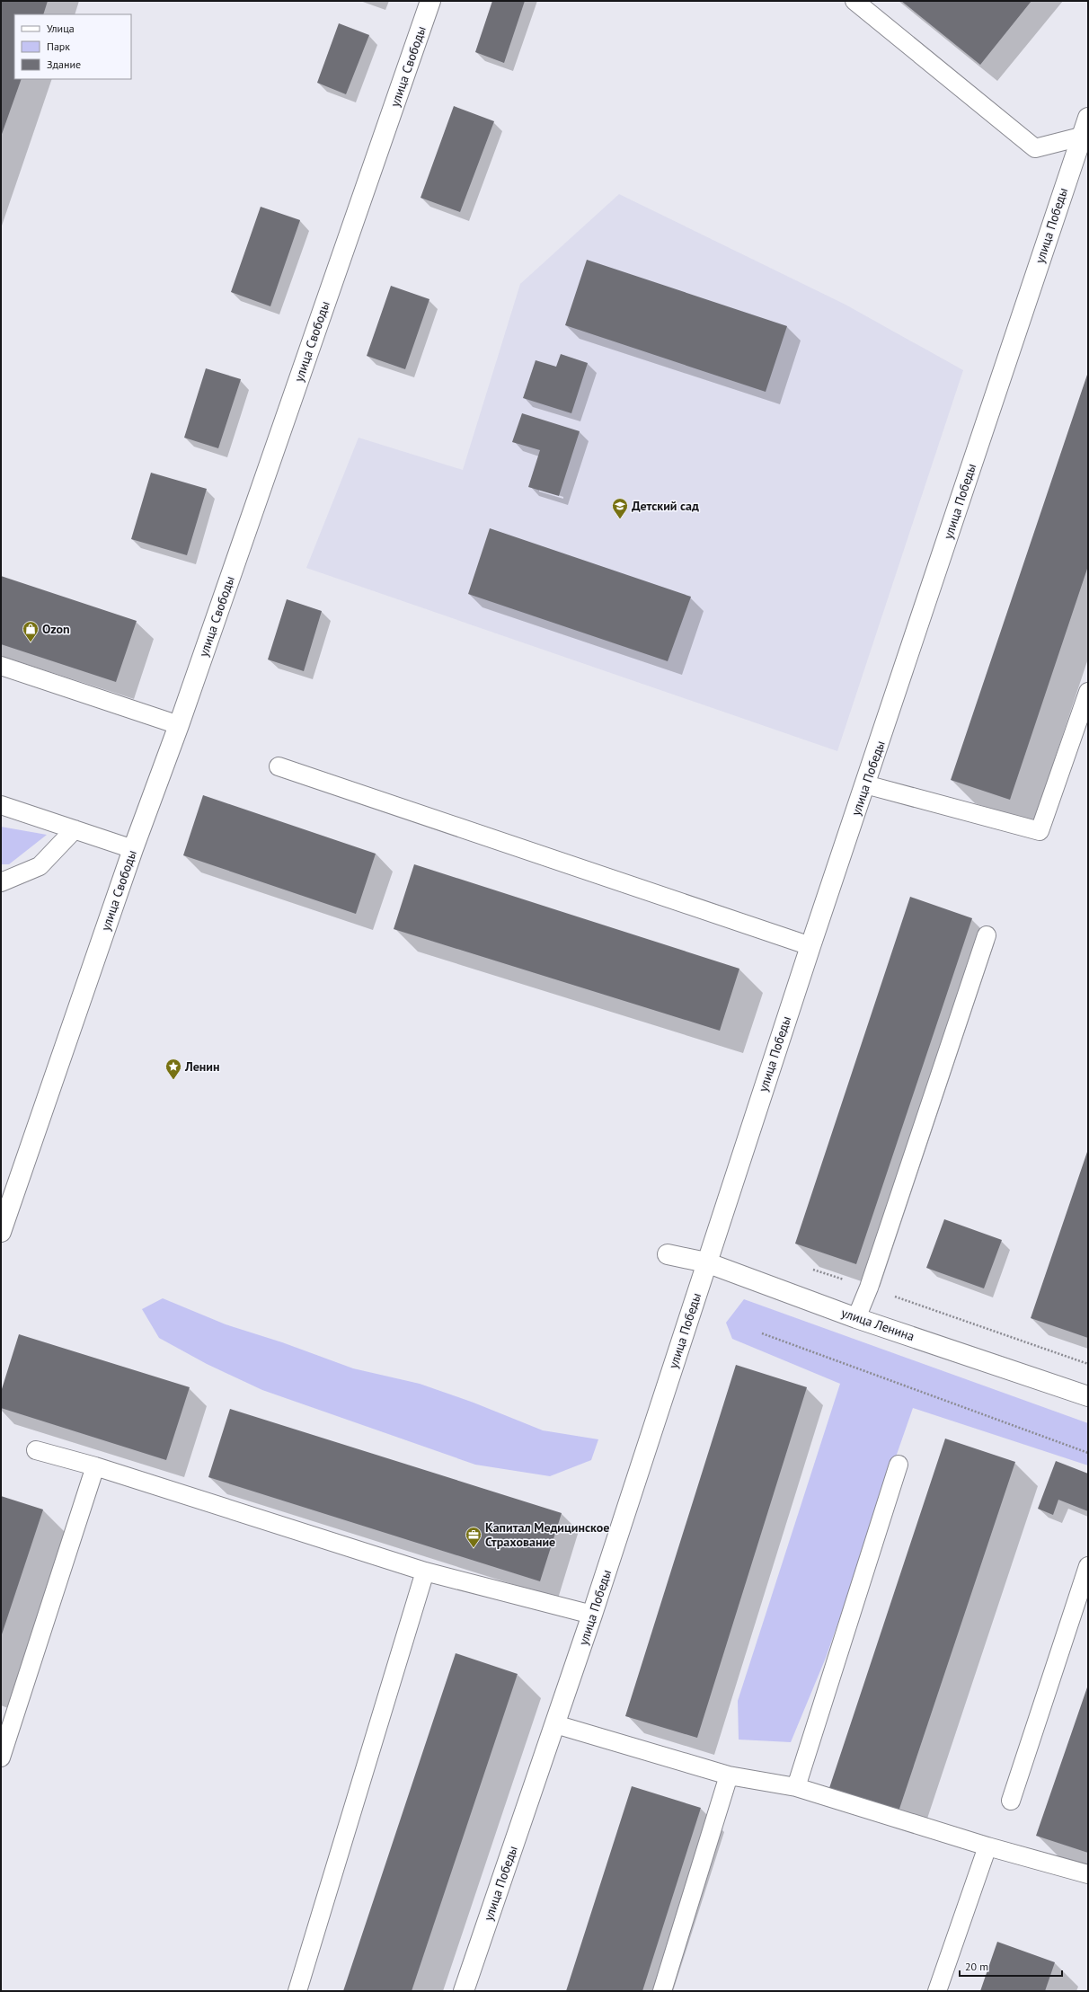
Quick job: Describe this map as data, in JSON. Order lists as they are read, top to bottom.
{
  "streets": {
    "street": ["улица Свободы", "улица Победы", "улица Ленина"]
  },
  "crossings": [
    ["улица Победы", "улица Ленина"]
  ],
  "places": {
    "school or university": ["Детский сад"],
    "shop": ["Ozon"],
    "place": ["Ленин"],
    "office": ["Капитал Медицинское Страхование"]
  },
  "legend": ["Улица", "Парк", "Здание"],
  "scale_bar": "20 m"
}
